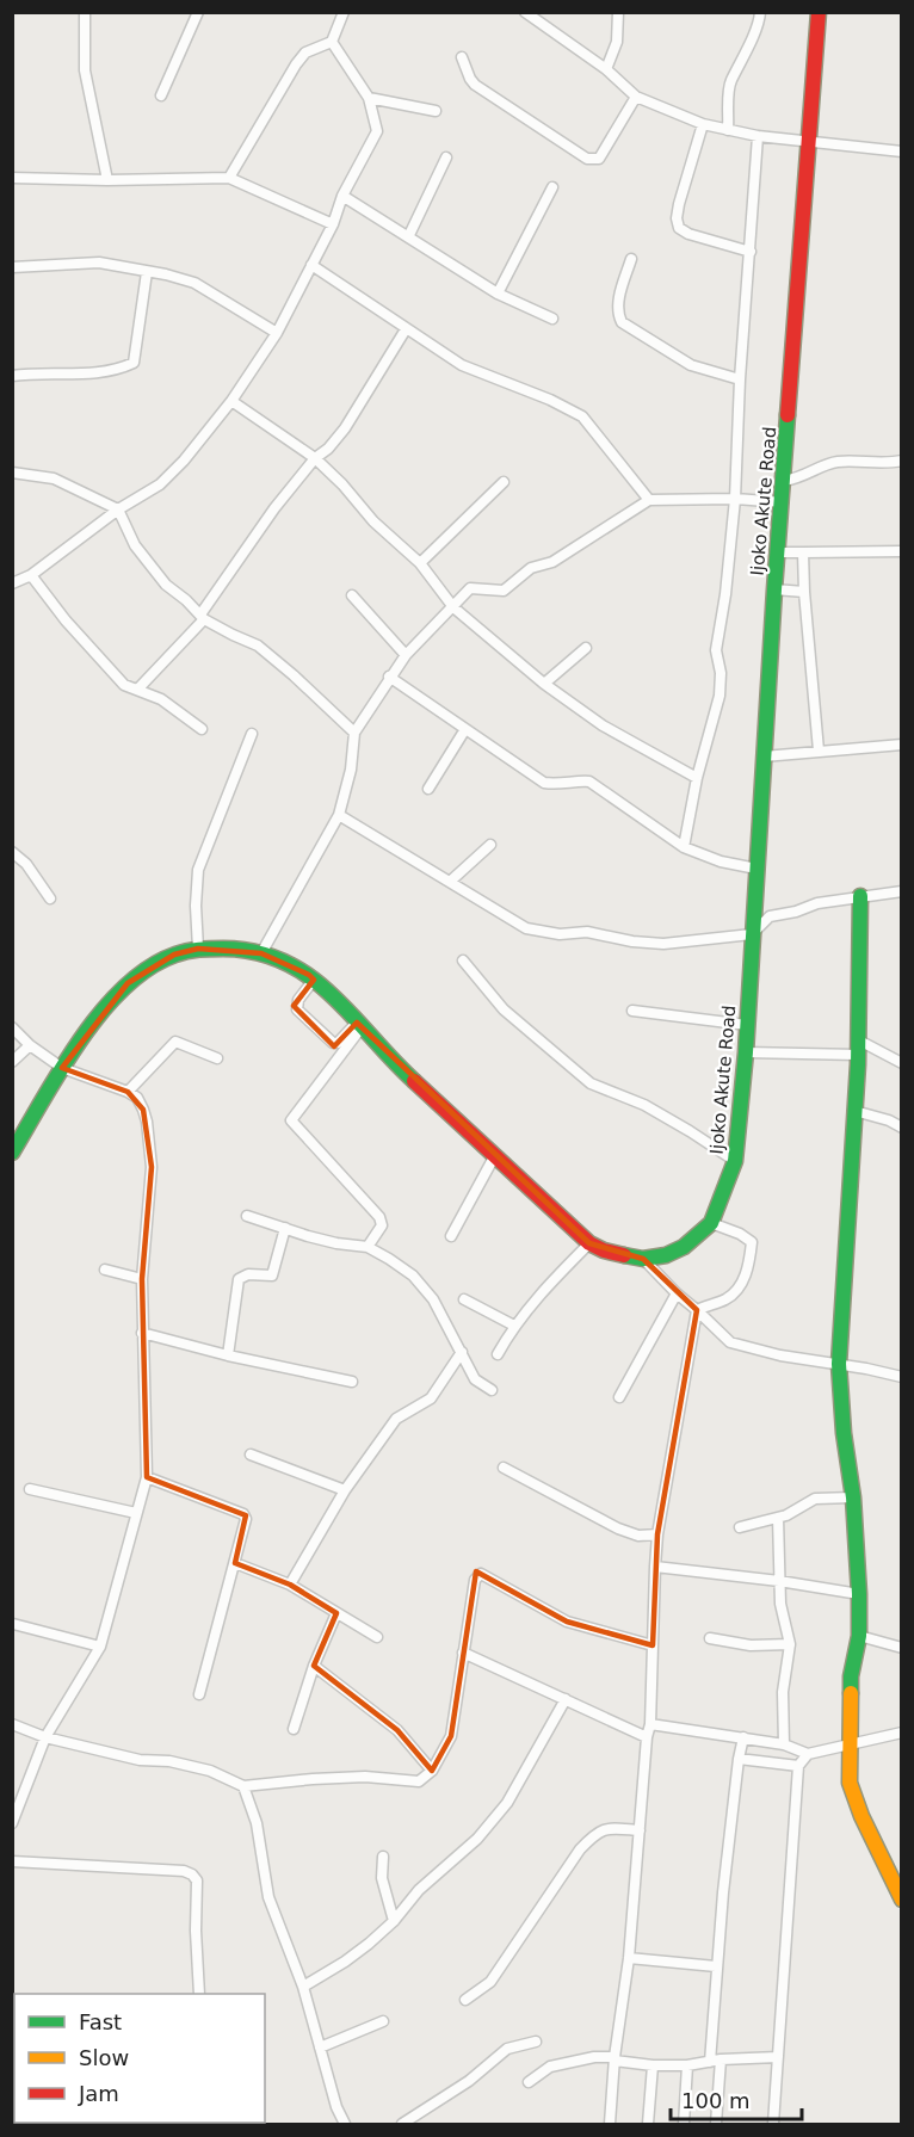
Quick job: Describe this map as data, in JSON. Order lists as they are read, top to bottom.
{
  "streets": {
    "main road": ["Ijoko Akute Road"]
  },
  "legend": ["Fast", "Slow", "Jam"],
  "scale_bar": "100 m"
}
